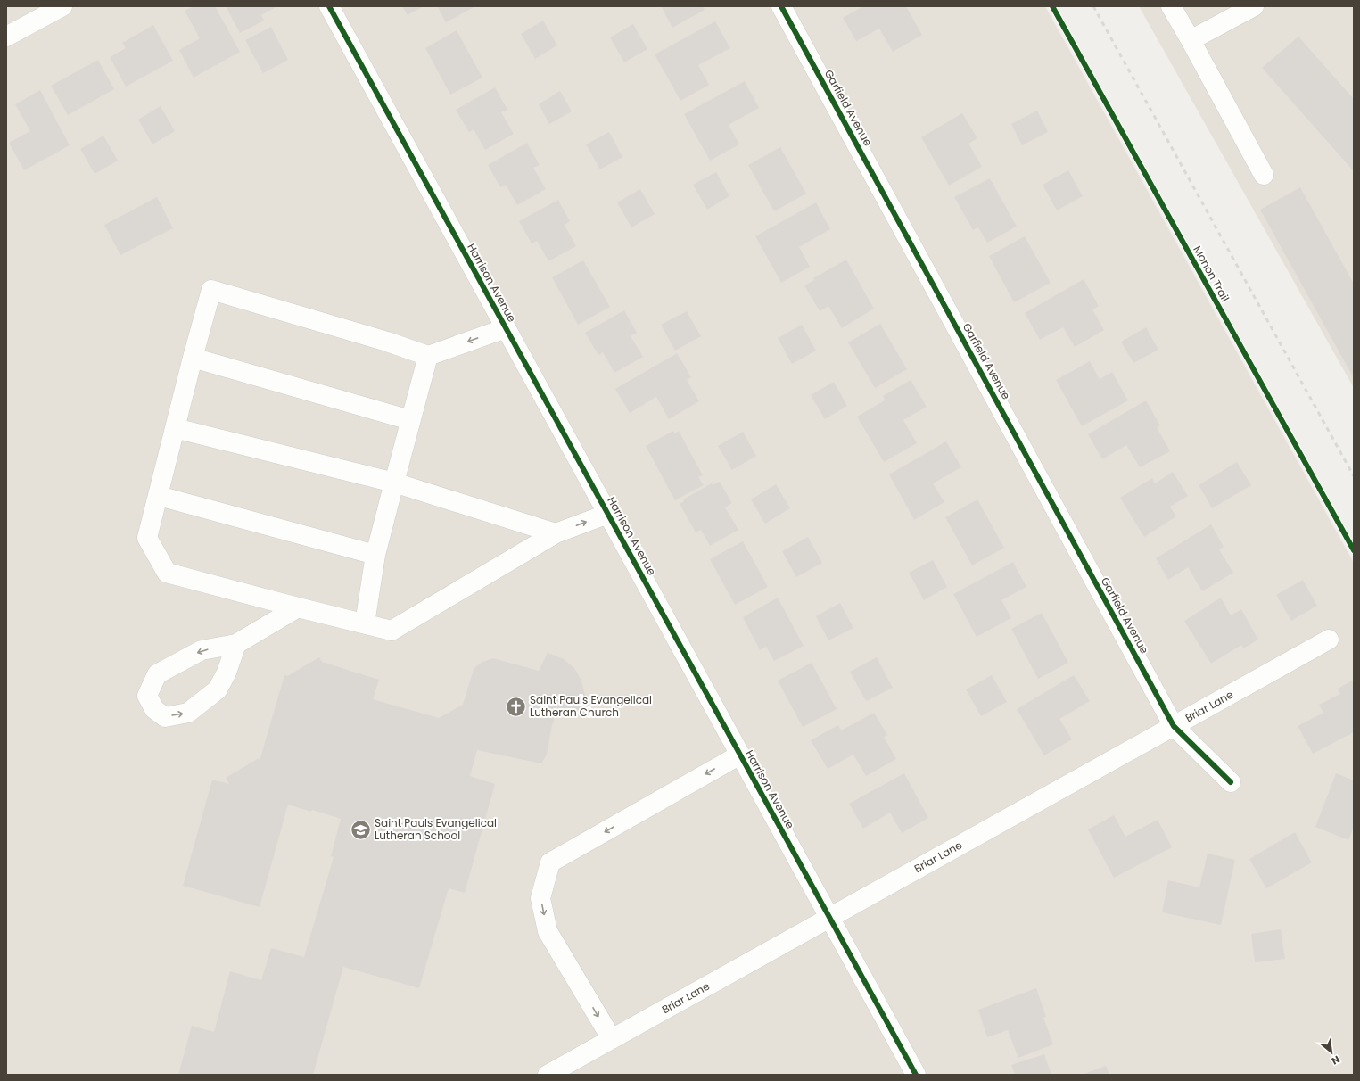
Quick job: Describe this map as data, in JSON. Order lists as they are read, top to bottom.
{
  "streets": {
    "street": ["Garfield Avenue", "Harrison Avenue", "Briar Lane"],
    "cycle path": ["Monon Trail"]
  },
  "crossings": [
    ["Garfield Avenue", "Briar Lane"],
    ["Harrison Avenue", "Briar Lane"]
  ],
  "places": {
    "church": ["Saint Pauls Evangelical Lutheran Church"],
    "school or university": ["Saint Pauls Evangelical Lutheran School"]
  },
  "north": "bottom right"
}
